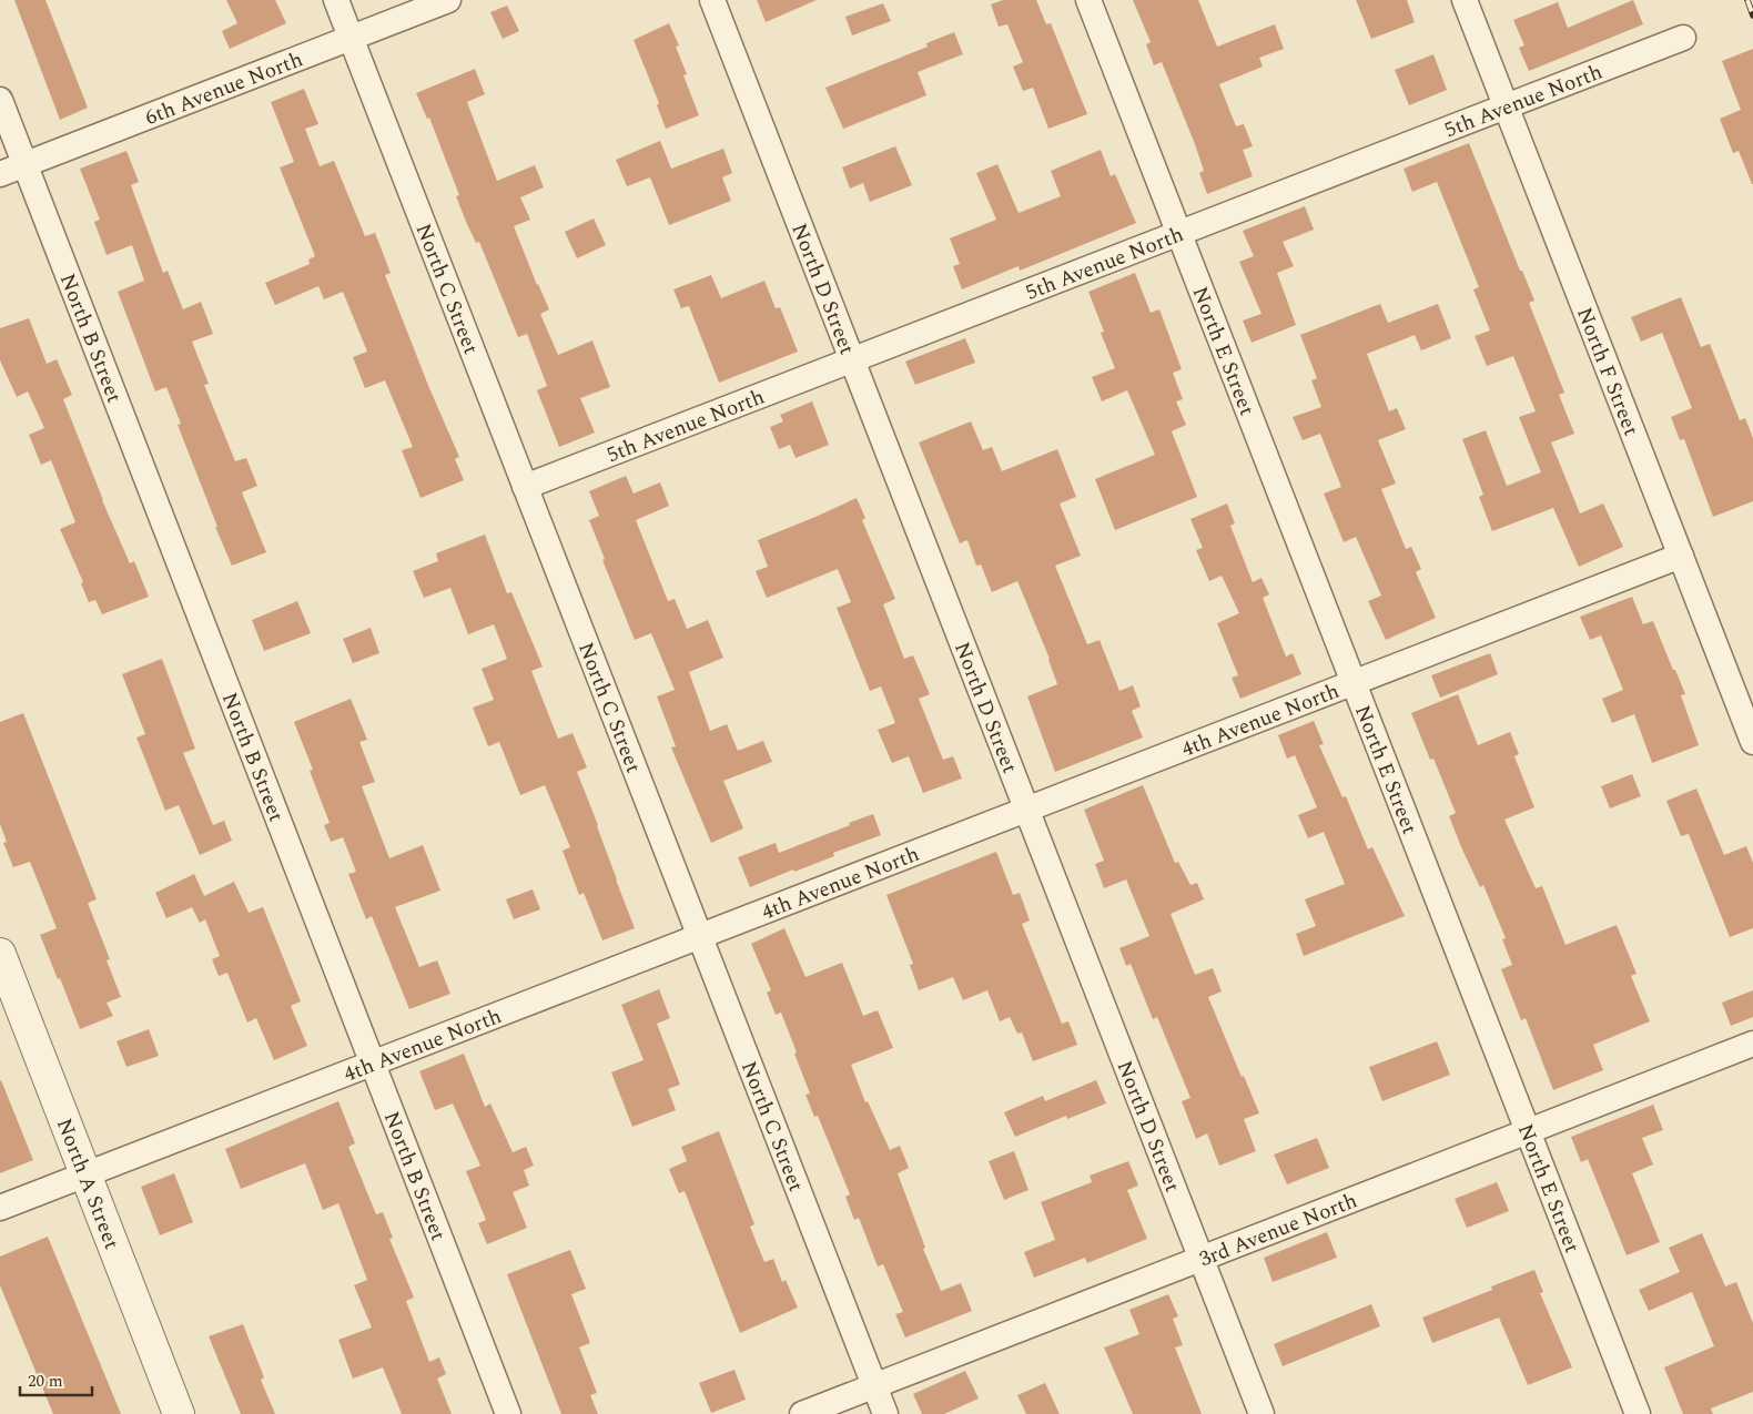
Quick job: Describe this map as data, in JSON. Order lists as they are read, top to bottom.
{
  "streets": {
    "street": [
      "6th Avenue North",
      "5th Avenue North",
      "North C Street",
      "North D Street",
      "North B Street",
      "North E Street",
      "North F Street",
      "4th Avenue North",
      "North A Street",
      "3rd Avenue North"
    ]
  },
  "crossings": [
    ["6th Avenue North", "North C Street"],
    ["6th Avenue North", "North B Street"],
    ["5th Avenue North", "North C Street"],
    ["5th Avenue North", "North D Street"],
    ["5th Avenue North", "North E Street"],
    ["5th Avenue North", "North F Street"],
    ["North C Street", "4th Avenue North"],
    ["North C Street", "3rd Avenue North"],
    ["North D Street", "4th Avenue North"],
    ["North D Street", "3rd Avenue North"],
    ["North B Street", "4th Avenue North"],
    ["North E Street", "4th Avenue North"],
    ["North E Street", "3rd Avenue North"],
    ["North F Street", "4th Avenue North"],
    ["4th Avenue North", "North A Street"]
  ],
  "scale_bar": "20 m"
}
